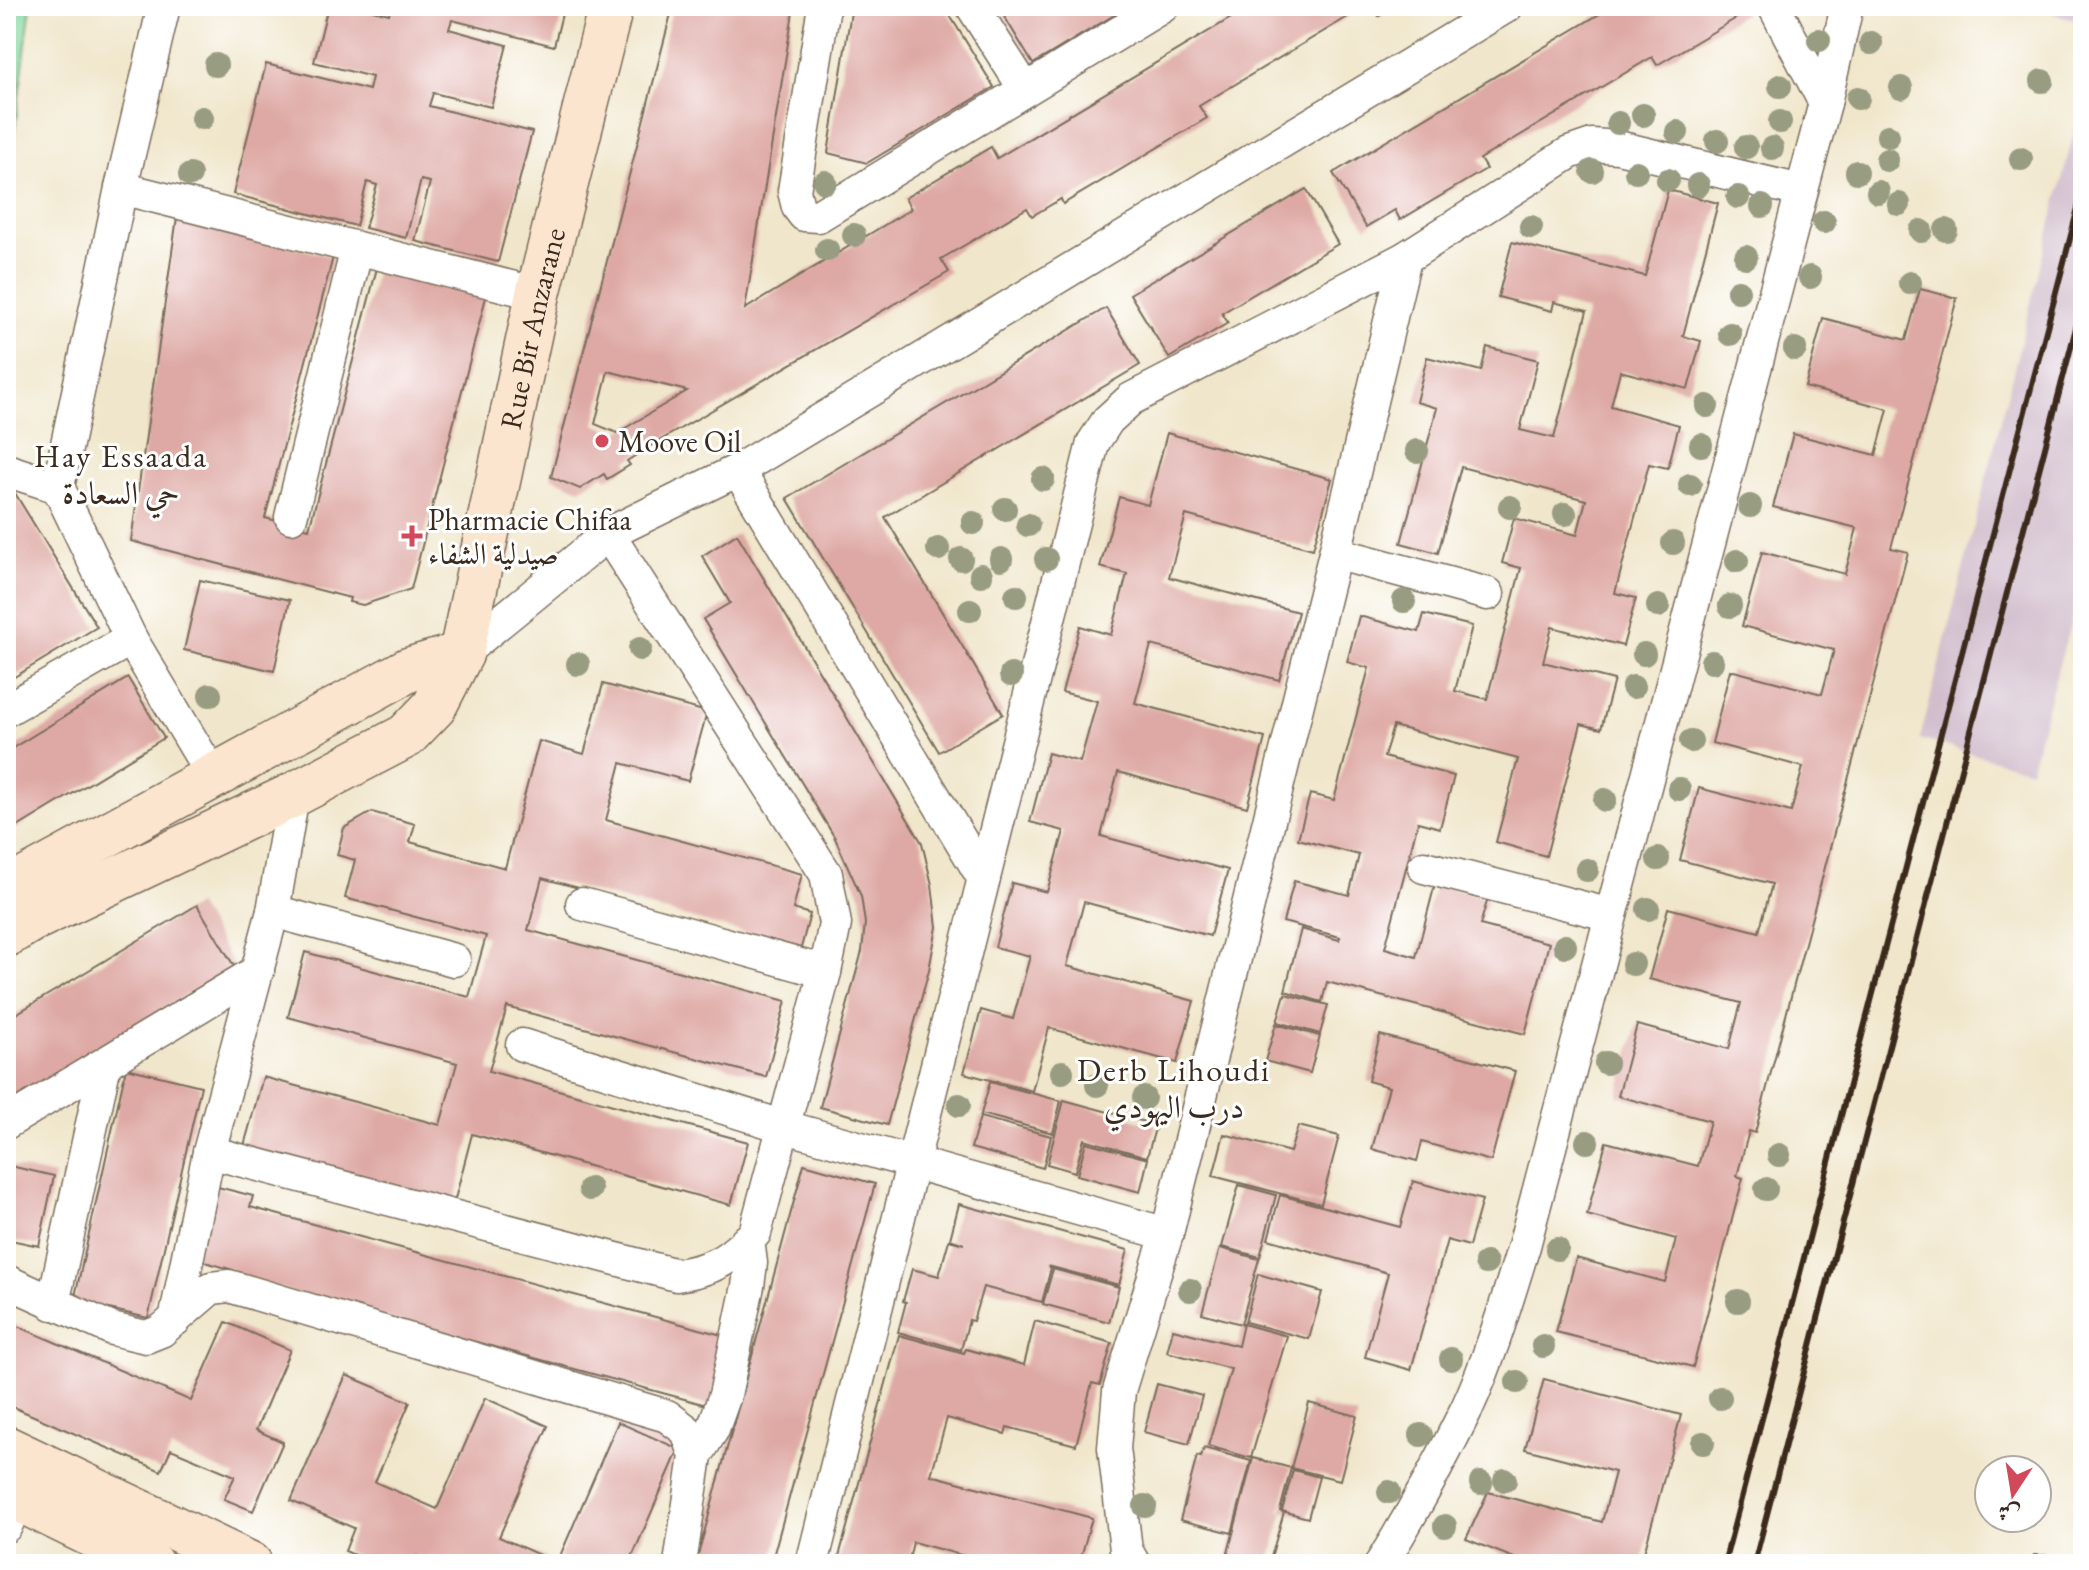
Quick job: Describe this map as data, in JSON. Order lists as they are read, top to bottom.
{
  "streets": {
    "street": ["Rue Bir Anzarane"]
  },
  "districts": ["Hay Essaada حي السعادة", "Derb Lihoudi درب اليهودي"],
  "places": {
    "other": ["Moove Oil"],
    "health": ["Pharmacie Chifaa صيدلية الشفاء"]
  },
  "north": "bottom"
}
